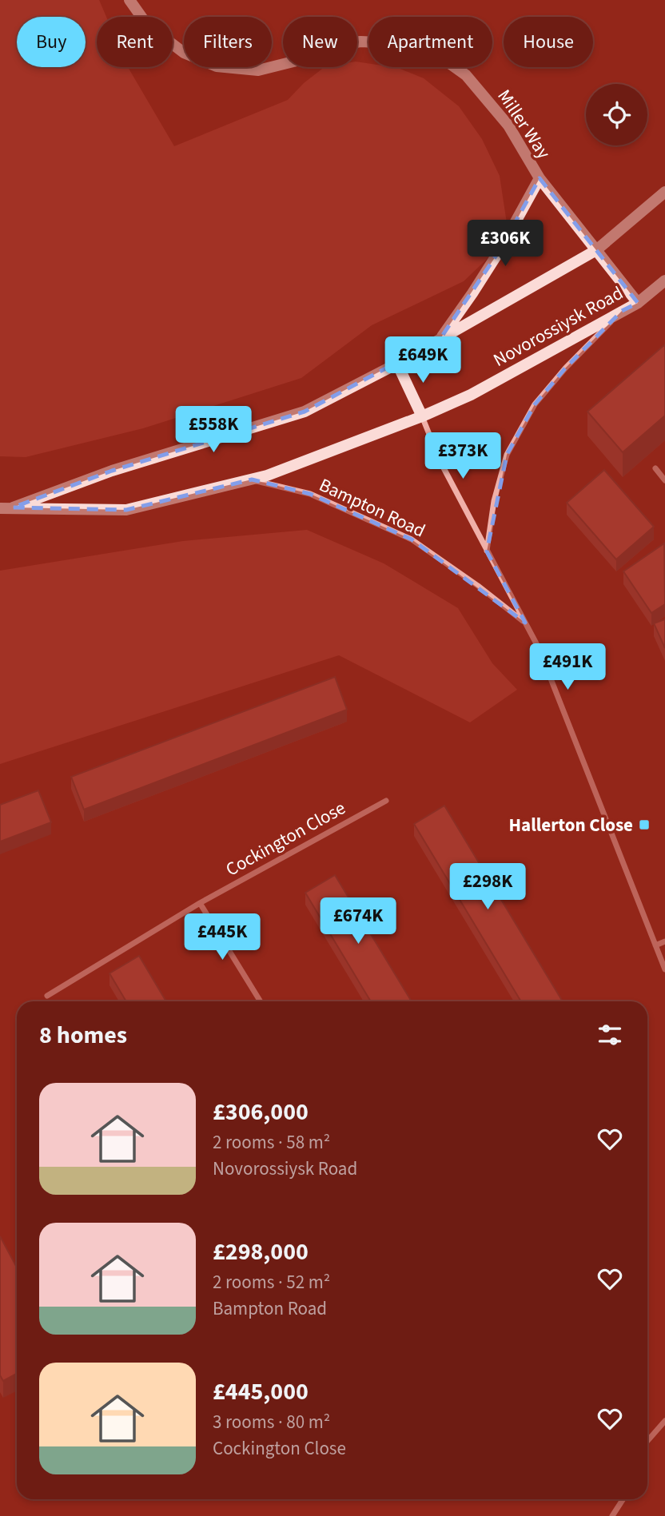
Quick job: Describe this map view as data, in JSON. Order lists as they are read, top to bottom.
{
  "streets": {
    "main road": ["Miller Way", "Novorossiysk Road"],
    "street": ["Bampton Road", "Cockington Close"]
  },
  "crossings": [
    ["Miller Way", "Novorossiysk Road"],
    ["Novorossiysk Road", "Bampton Road"]
  ],
  "places": {
    "transit": ["Hallerton Close"]
  },
  "page": {
    "chip": [
      "Buy",
      "Rent",
      "Filters",
      "New",
      "Apartment",
      "House"
    ],
    "price": [
      "£306K",
      "£649K",
      "£558K",
      "£373K",
      "£491K",
      "£298K",
      "£674K",
      "£445K"
    ],
    "heading": "8 homes",
    "list": [
      {
        "name": "£306,000",
        "note": "2 rooms · 58 m² · Novorossiysk Road"
      },
      {
        "name": "£298,000",
        "note": "2 rooms · 52 m² · Bampton Road"
      },
      {
        "name": "£445,000",
        "note": "3 rooms · 80 m² · Cockington Close"
      }
    ]
  }
}
